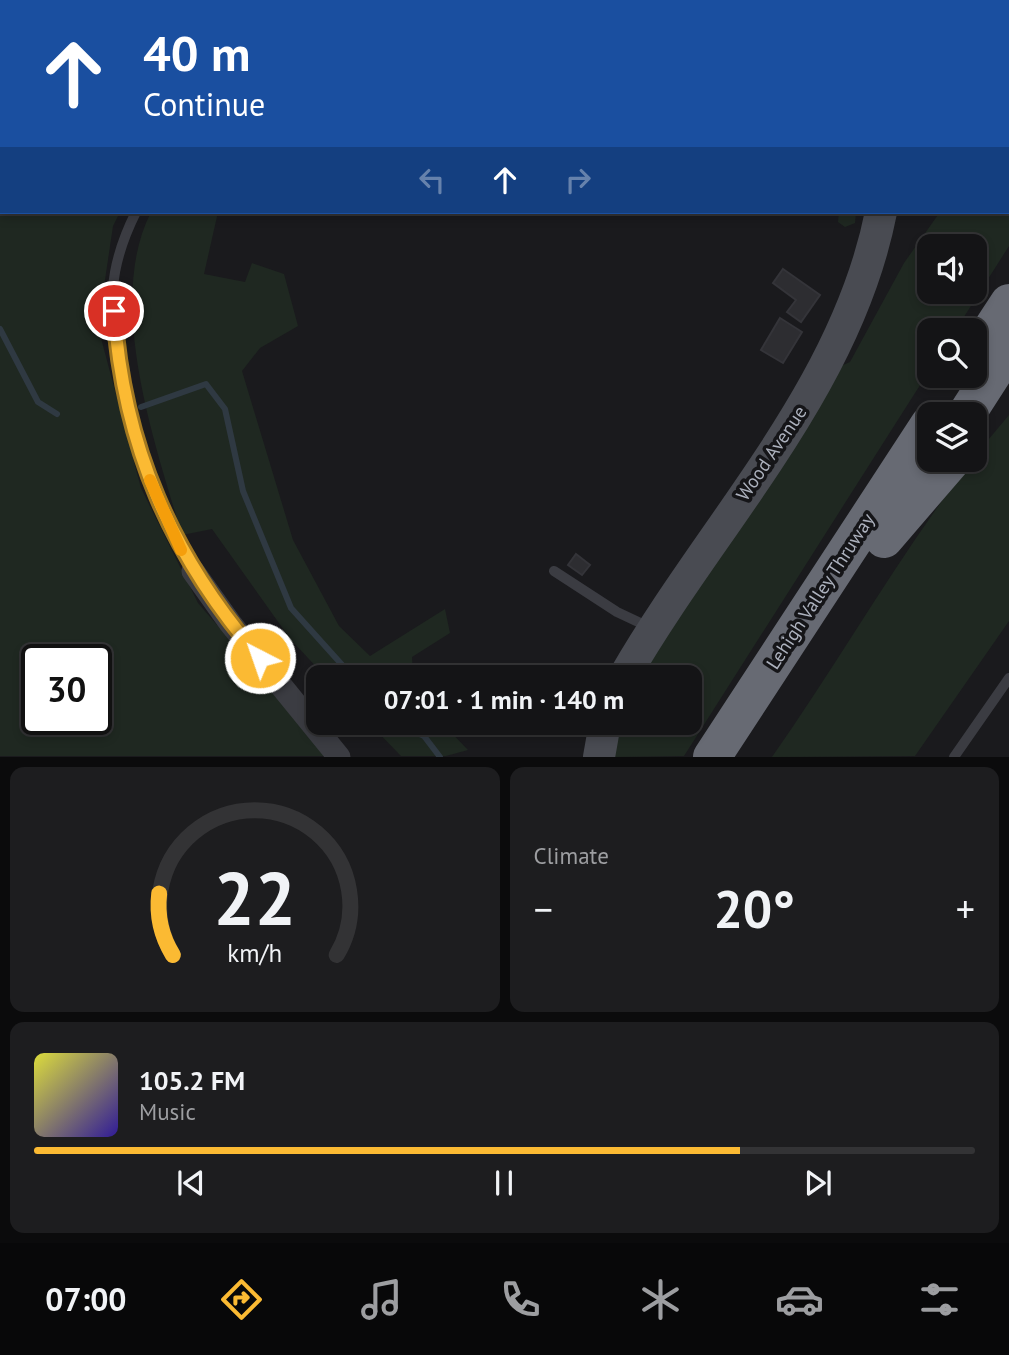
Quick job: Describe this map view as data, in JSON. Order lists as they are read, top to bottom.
{
  "streets": {
    "highway": ["Lehigh Valley Thruway"],
    "main road": ["Wood Avenue"]
  },
  "page": {
    "turn": ["40 m", "Continue"],
    "limit": "30",
    "trip": "07:01 · 1 min · 140 m",
    "tile": "Climate",
    "heat": ["−", "20°", "+"],
    "song": ["105.2 FM", "Music"],
    "tabs": "07:00",
    "gauge": ["22", "km/h"]
  }
}
